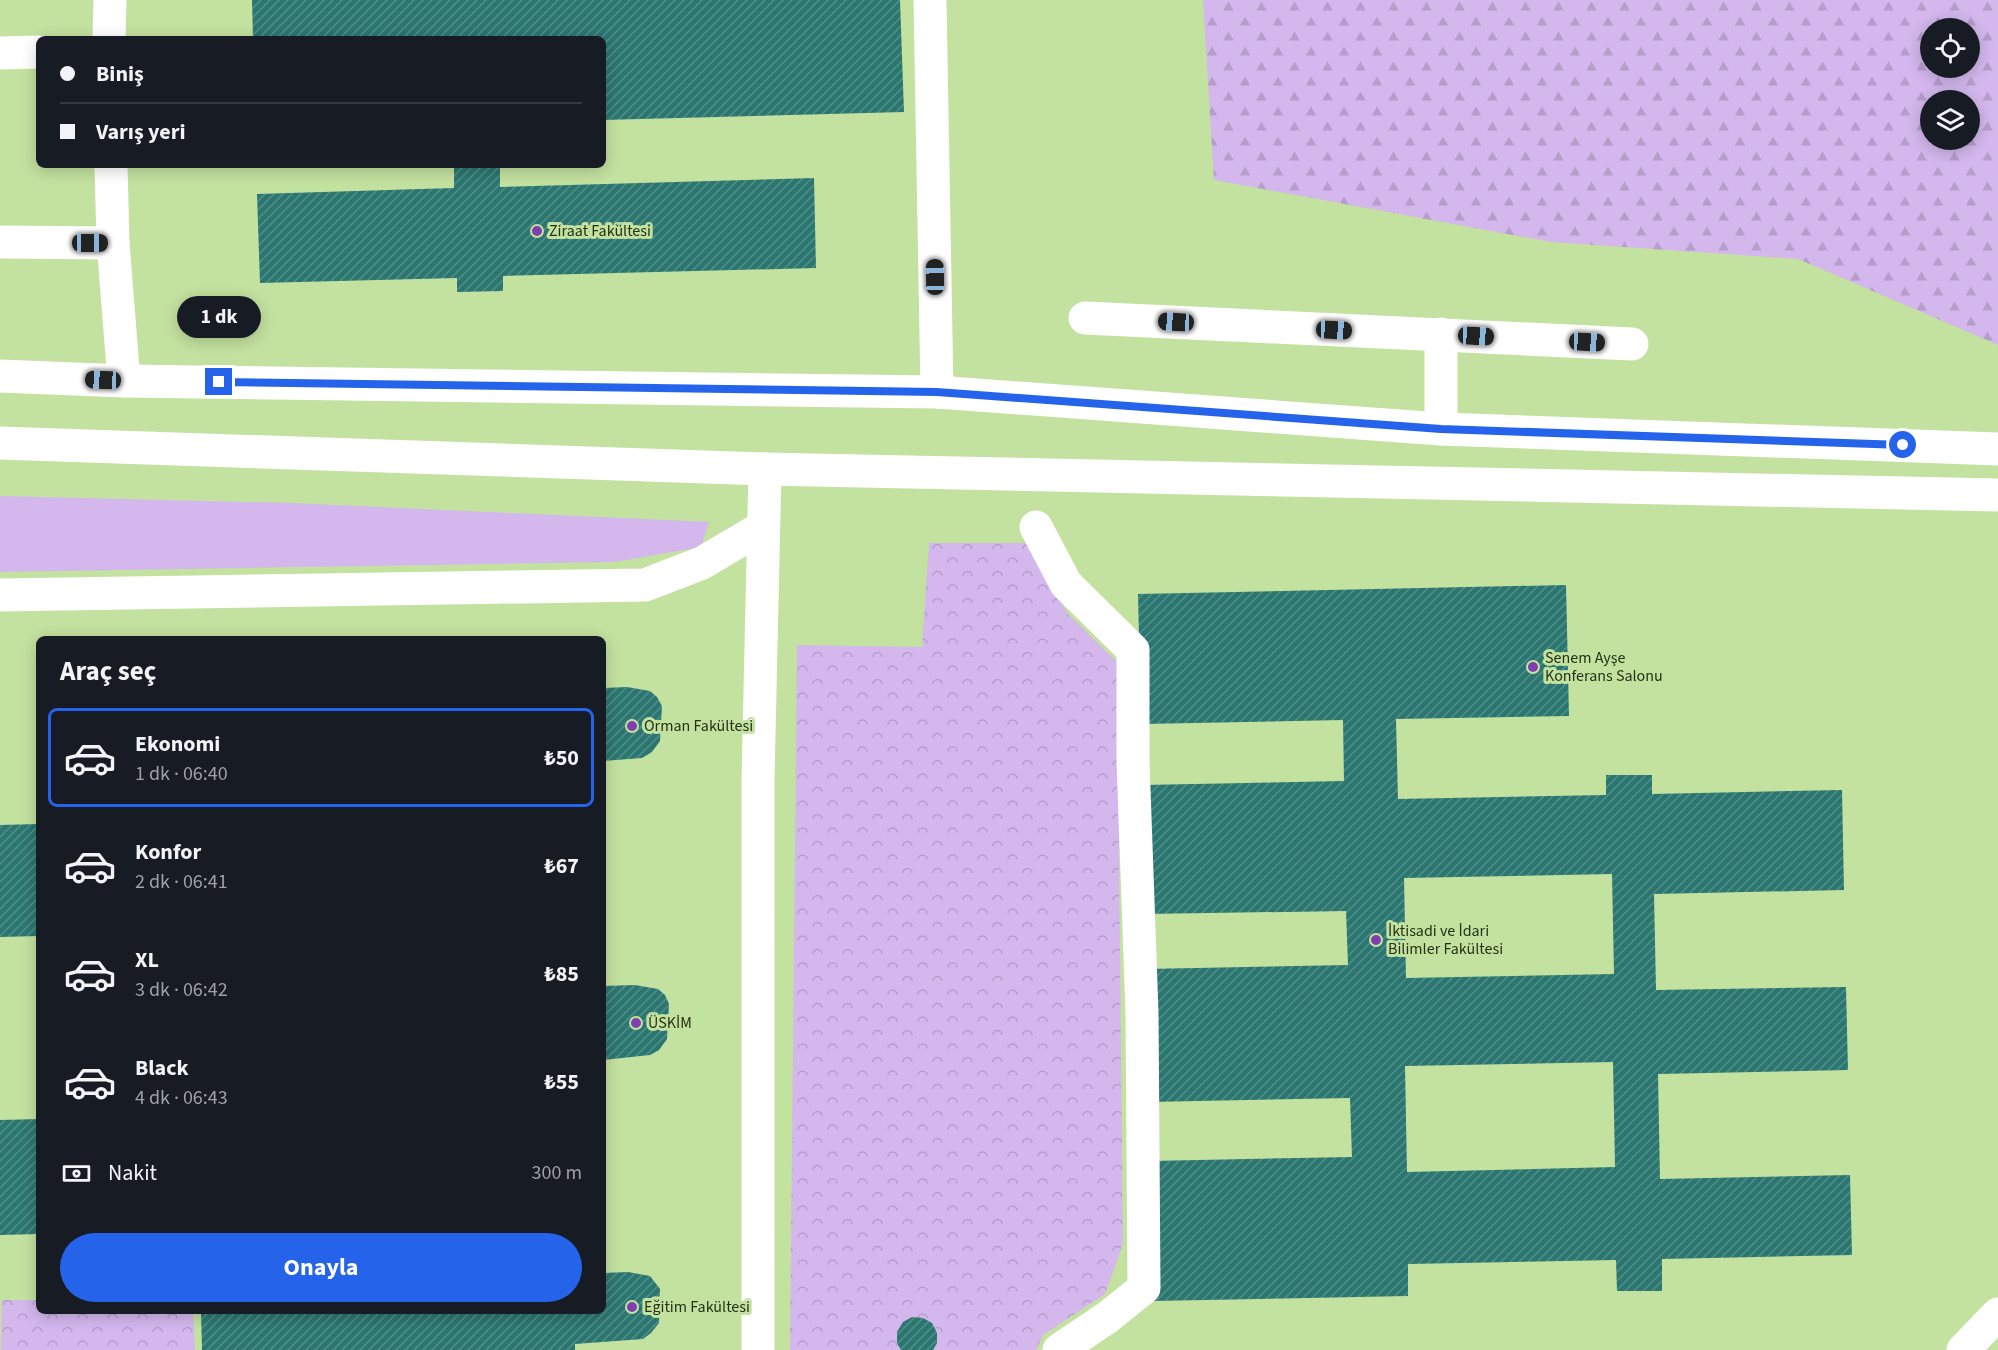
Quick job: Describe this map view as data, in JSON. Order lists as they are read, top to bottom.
{
  "places": [
    "Ziraat Fakültesi",
    "Senem Ayşe Konferans Salonu",
    "Orman Fakültesi",
    "İktisadi ve İdari Bilimler Fakültesi",
    "ÜSKİM",
    "Eğitim Fakültesi"
  ],
  "page": {
    "banner": ["Biniş", "Varış yeri"],
    "bubble": "1 dk",
    "heading": "Araç seç",
    "list": [
      {
        "name": "Ekonomi",
        "note": "1 dk · 06:40",
        "value": "₺50"
      },
      {
        "name": "Konfor",
        "note": "2 dk · 06:41",
        "value": "₺67"
      },
      {
        "name": "XL",
        "note": "3 dk · 06:42",
        "value": "₺85"
      },
      {
        "name": "Black",
        "note": "4 dk · 06:43",
        "value": "₺55"
      }
    ],
    "pay": ["Nakit", "300 m"],
    "buttons": "Onayla"
  }
}
